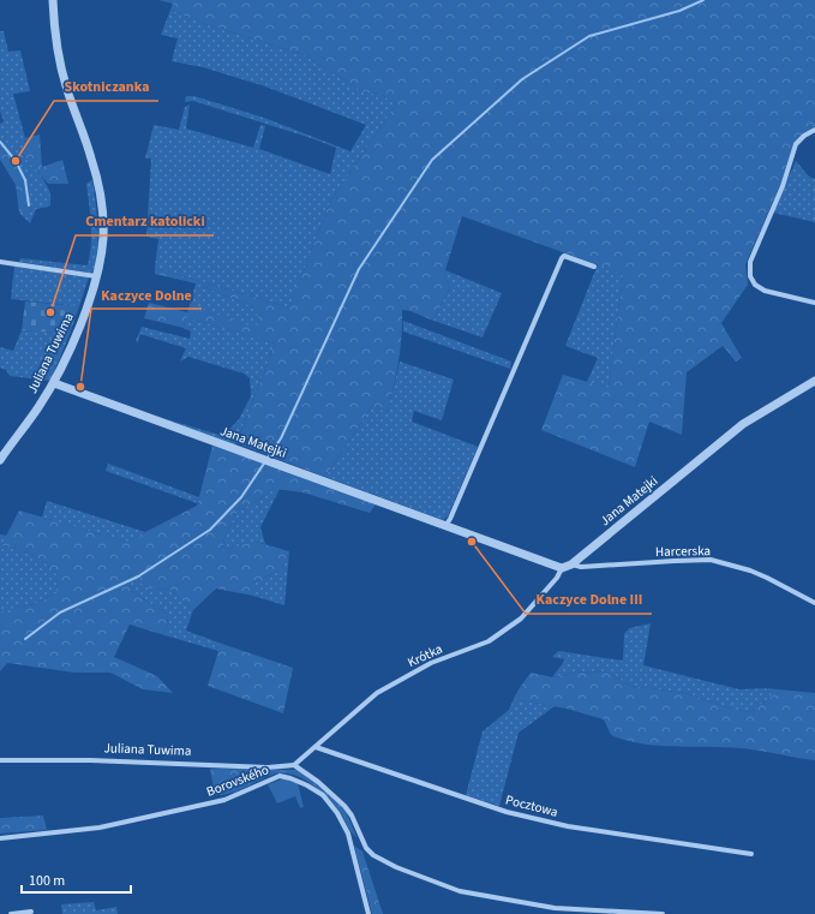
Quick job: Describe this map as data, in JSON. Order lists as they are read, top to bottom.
{
  "streets": {
    "street": [
      "Juliana Tuwima",
      "Jana Matejki",
      "Harcerska",
      "Krótka",
      "Borovského",
      "Pocztowa"
    ]
  },
  "crossings": [
    ["Juliana Tuwima", "Jana Matejki"],
    ["Juliana Tuwima", "Krótka"],
    ["Jana Matejki", "Harcerska"],
    ["Jana Matejki", "Krótka"],
    ["Krótka", "Pocztowa"]
  ],
  "places": [
    "Skotniczanka",
    "Cmentarz katolicki",
    "Kaczyce Dolne",
    "Kaczyce Dolne III"
  ],
  "scale_bar": "100 m"
}
